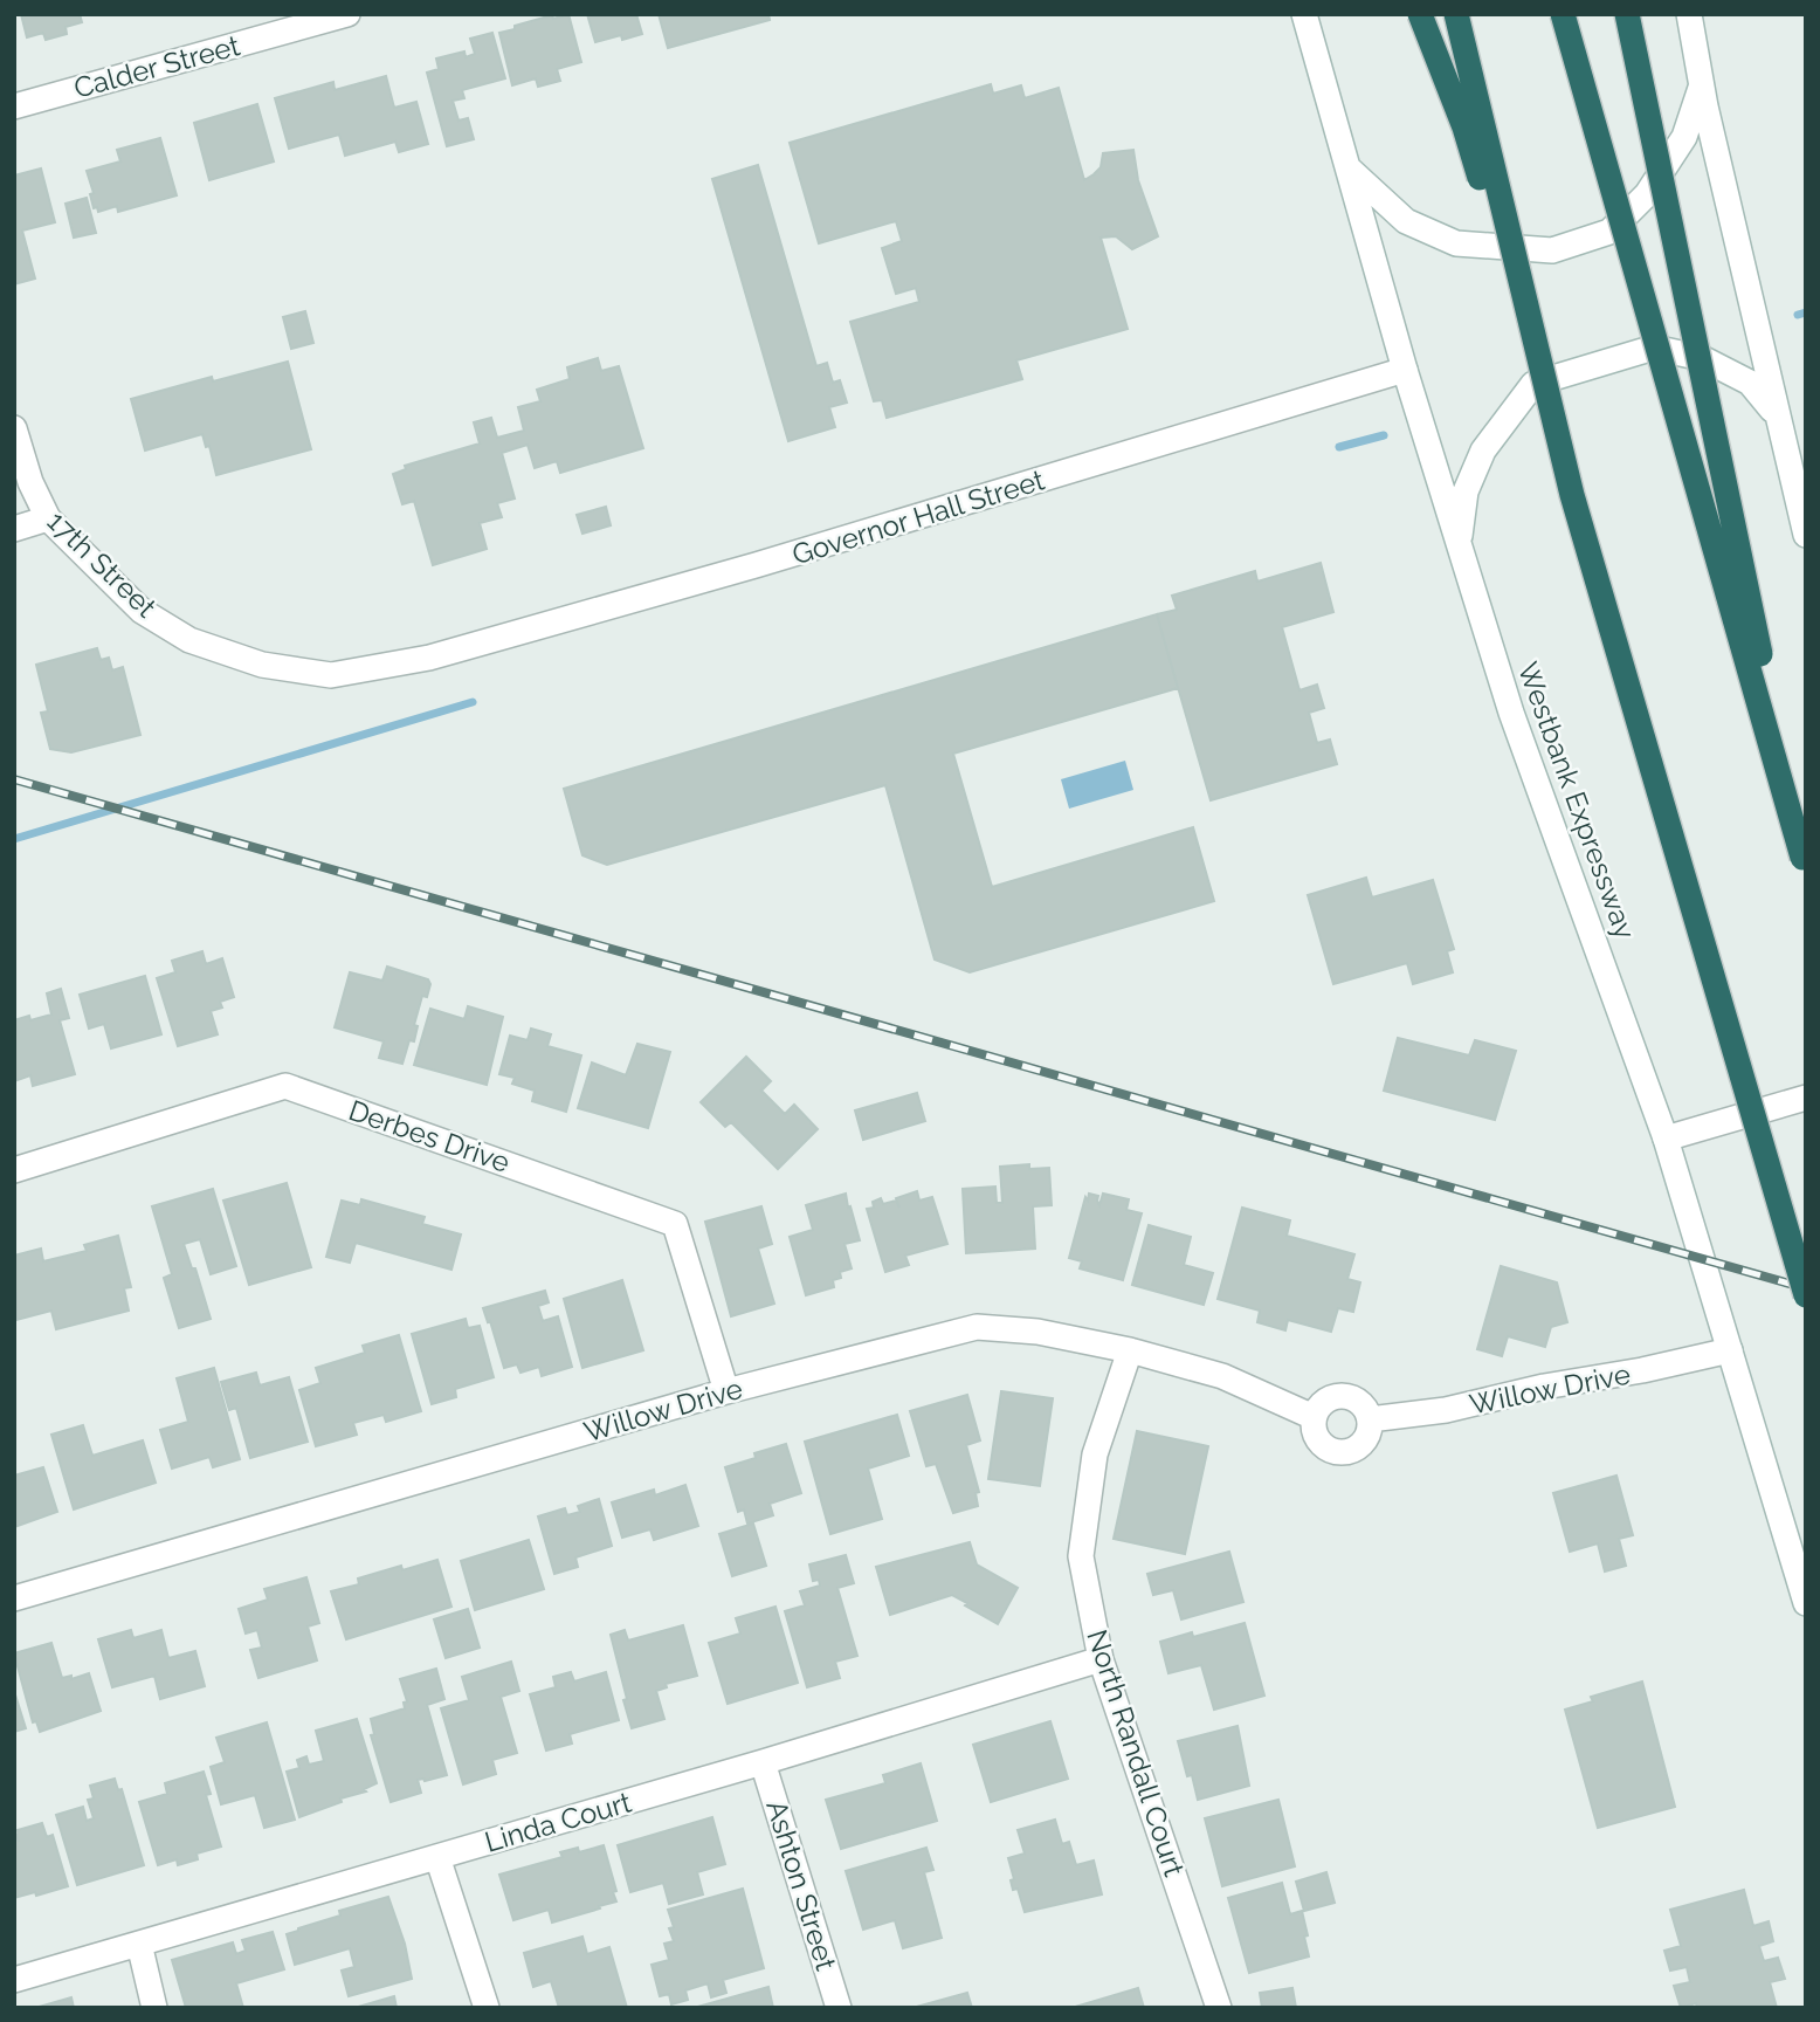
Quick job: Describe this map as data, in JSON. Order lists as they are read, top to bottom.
{
  "streets": {
    "street": [
      "Calder Street",
      "Governor Hall Street",
      "17th Street",
      "Westbank Expressway",
      "Derbes Drive",
      "Willow Drive",
      "North Randall Court",
      "Linda Court",
      "Ashton Street"
    ]
  },
  "crossings": [
    ["Governor Hall Street", "17th Street"],
    ["Governor Hall Street", "Westbank Expressway"],
    ["Westbank Expressway", "Willow Drive"],
    ["Derbes Drive", "Willow Drive"],
    ["Willow Drive", "North Randall Court"],
    ["North Randall Court", "Linda Court"],
    ["Linda Court", "Ashton Street"]
  ]
}
